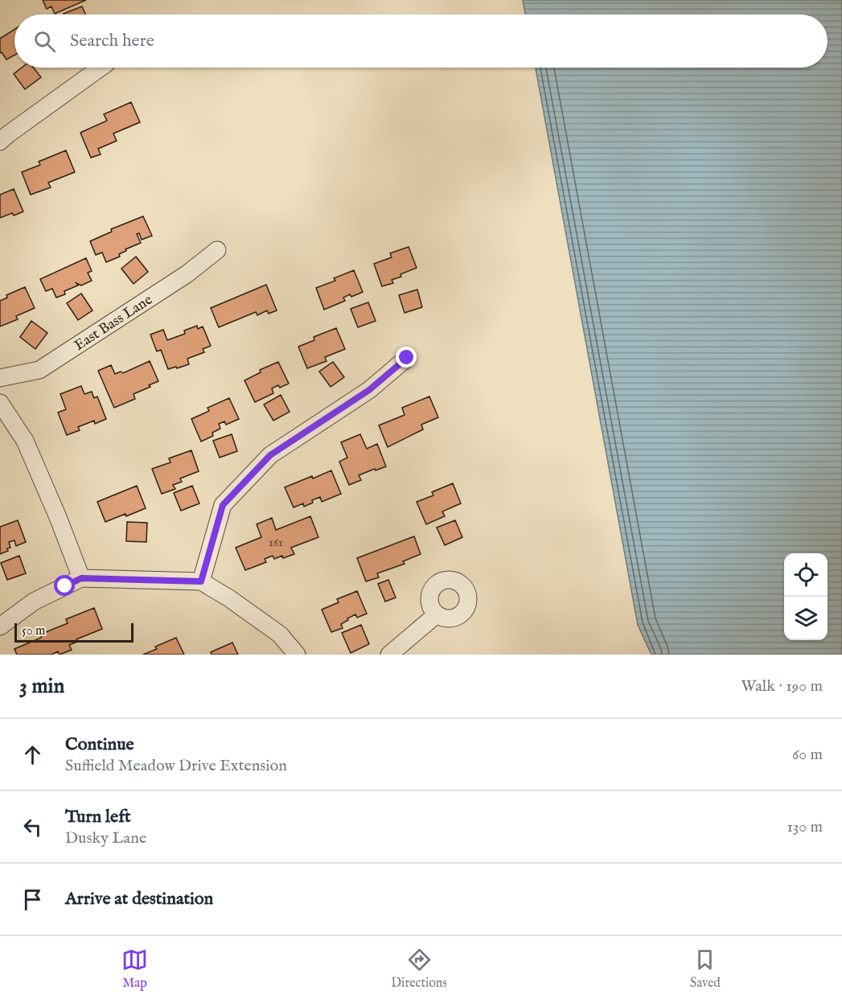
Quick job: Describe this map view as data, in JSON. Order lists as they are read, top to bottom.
{
  "streets": {
    "street": ["East Bass Lane"]
  },
  "house_numbers": ["161"],
  "scale_bar": "50 m",
  "page": {
    "search": "Search here",
    "scale": "50 m",
    "heading": ["3 min", "Walk · 190 m"],
    "list": [
      ["Continue", "Suffield Meadow Drive Extension", "60 m"],
      ["Turn left", "Dusky Lane", "130 m"],
      "Arrive at destination"
    ],
    "nav": ["Map", "Directions", "Saved"]
  }
}
